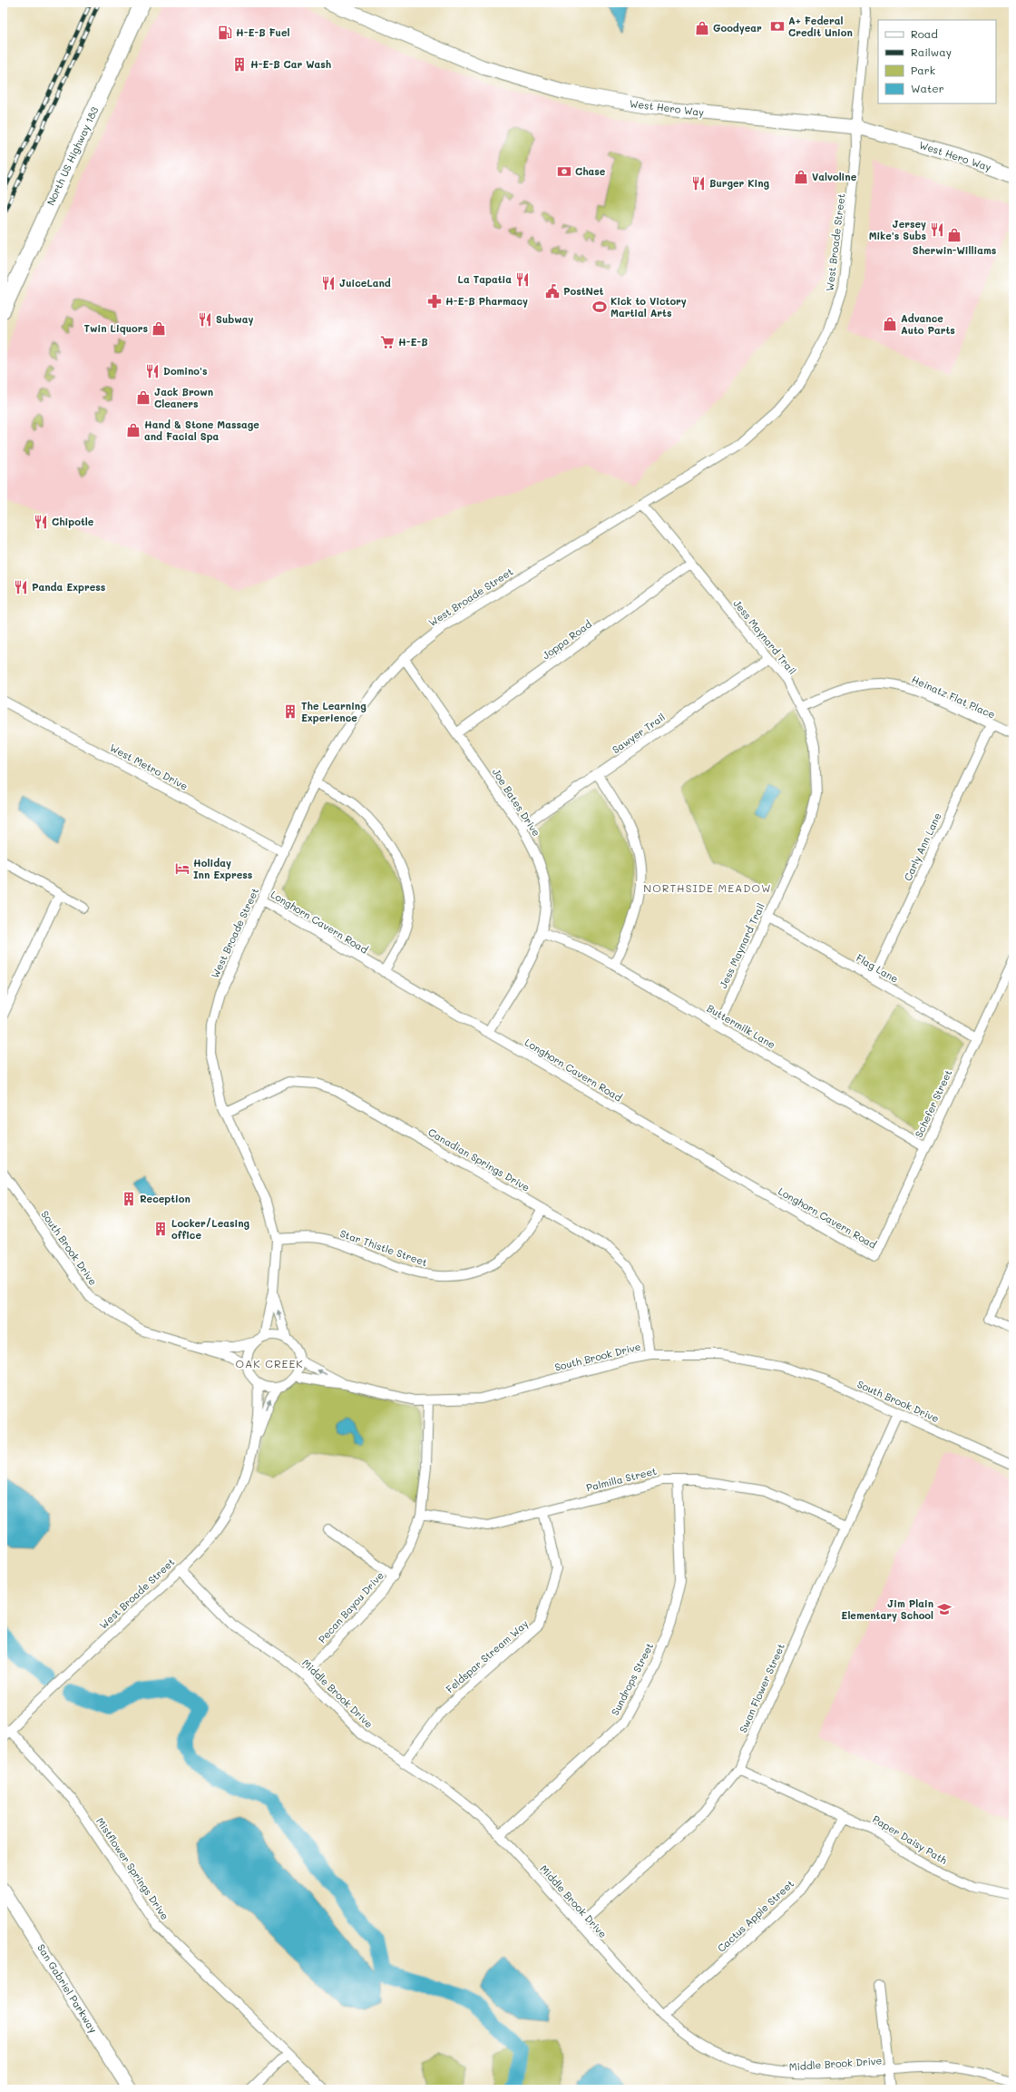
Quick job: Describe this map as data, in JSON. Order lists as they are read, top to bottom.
{
  "streets": {
    "main road": ["West Hero Way", "North US Highway 183", "San Gabriel Parkway"],
    "street": [
      "West Broade Street",
      "Jess Maynard Trail",
      "Joppa Road",
      "Heinatz Flat Place",
      "Sawyer Trail",
      "West Metro Drive",
      "Joe Bates Drive",
      "Carly Ann Lane",
      "Longhorn Cavern Road",
      "Flag Lane",
      "Buttermilk Lane",
      "Schefer Street",
      "Canadian Springs Drive",
      "South Brook Drive",
      "Star Thistle Street",
      "Palmilla Street",
      "Pecan Bayou Drive",
      "Feldspar Stream Way",
      "Sundrops Street",
      "Swan Flower Street",
      "Middle Brook Drive",
      "Paper Daisy Path",
      "Mistflower Springs Drive",
      "Cactus Apple Street"
    ]
  },
  "crossings": [
    ["West Hero Way", "West Broade Street"],
    ["West Broade Street", "Jess Maynard Trail"],
    ["West Broade Street", "West Metro Drive"],
    ["West Broade Street", "Joe Bates Drive"],
    ["West Broade Street", "Longhorn Cavern Road"],
    ["West Broade Street", "Canadian Springs Drive"],
    ["West Broade Street", "South Brook Drive"],
    ["West Broade Street", "Star Thistle Street"],
    ["West Broade Street", "Middle Brook Drive"],
    ["West Broade Street", "Mistflower Springs Drive"],
    ["Jess Maynard Trail", "Joppa Road"],
    ["Jess Maynard Trail", "Heinatz Flat Place"],
    ["Jess Maynard Trail", "Sawyer Trail"],
    ["Jess Maynard Trail", "Flag Lane"],
    ["Jess Maynard Trail", "Buttermilk Lane"],
    ["Joppa Road", "Joe Bates Drive"],
    ["Heinatz Flat Place", "Carly Ann Lane"],
    ["Sawyer Trail", "Joe Bates Drive"],
    ["Joe Bates Drive", "Longhorn Cavern Road"],
    ["Joe Bates Drive", "Buttermilk Lane"],
    ["Carly Ann Lane", "Flag Lane"],
    ["Longhorn Cavern Road", "Schefer Street"],
    ["Flag Lane", "Schefer Street"],
    ["Buttermilk Lane", "Schefer Street"],
    ["Canadian Springs Drive", "South Brook Drive"],
    ["Canadian Springs Drive", "Star Thistle Street"],
    ["South Brook Drive", "Pecan Bayou Drive"],
    ["South Brook Drive", "Swan Flower Street"],
    ["Palmilla Street", "Pecan Bayou Drive"],
    ["Palmilla Street", "Feldspar Stream Way"],
    ["Palmilla Street", "Sundrops Street"],
    ["Palmilla Street", "Swan Flower Street"],
    ["Pecan Bayou Drive", "Middle Brook Drive"],
    ["Feldspar Stream Way", "Middle Brook Drive"],
    ["Sundrops Street", "Middle Brook Drive"],
    ["Swan Flower Street", "Middle Brook Drive"],
    ["Swan Flower Street", "Paper Daisy Path"],
    ["Middle Brook Drive", "Cactus Apple Street"],
    ["Paper Daisy Path", "Cactus Apple Street"]
  ],
  "districts": ["NORTHSIDE MEADOW", "OAK CREEK"],
  "places": {
    "bank": ["A+ Federal Credit Union", "Chase"],
    "shop": [
      "Goodyear",
      "Valvoline",
      "Sherwin-Williams",
      "Advance Auto Parts",
      "Twin Liquors",
      "Jack Brown Cleaners",
      "Hand & Stone Massage and Facial Spa"
    ],
    "fuel station": ["H-E-B Fuel"],
    "building": [
      "H-E-B Car Wash",
      "The Learning Experience",
      "Reception",
      "Locker/Leasing office"
    ],
    "restaurant": [
      "Burger King",
      "Jersey Mike's Subs",
      "La Tapatia",
      "JuiceLand",
      "Subway",
      "Domino's",
      "Chipotle",
      "Panda Express"
    ],
    "public building": ["PostNet"],
    "pharmacy": ["H-E-B Pharmacy"],
    "sports": ["Kick to Victory Martial Arts"],
    "supermarket": ["H-E-B"],
    "hotel": ["Holiday Inn Express"],
    "school or university": ["Jim Plain Elementary School"]
  },
  "legend": [
    "Road",
    "Railway",
    "Park",
    "Water"
  ]
}
